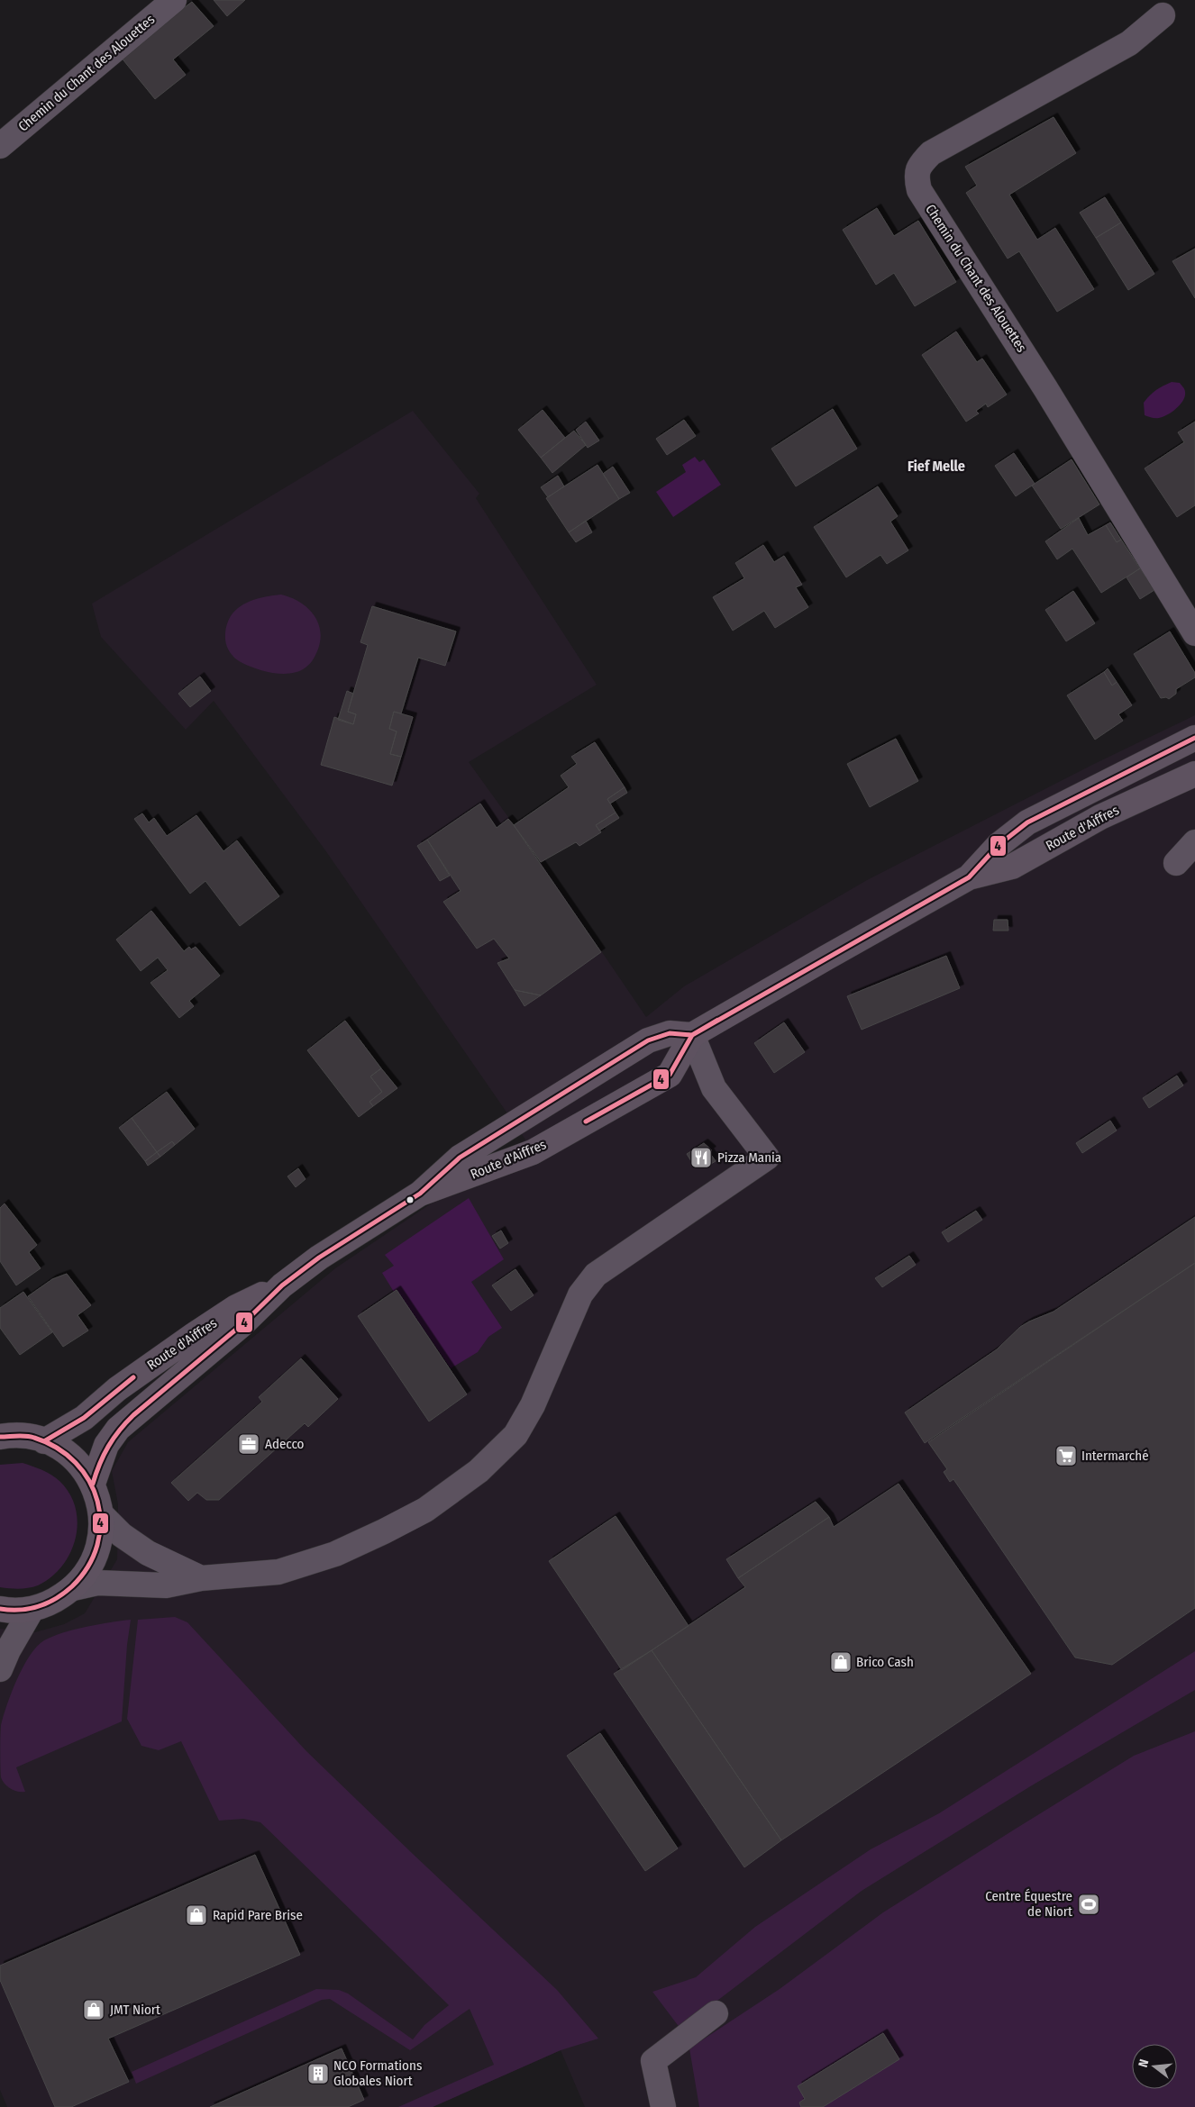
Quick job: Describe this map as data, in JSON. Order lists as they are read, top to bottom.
{
  "streets": {
    "main road": ["Route d'Aiffres"],
    "street": ["Chemin du Chant des Alouettes"]
  },
  "districts": ["Fief Melle"],
  "places": {
    "restaurant": ["Pizza Mania"],
    "office": ["Adecco"],
    "supermarket": ["Intermarché"],
    "shop": ["Brico Cash", "Rapid Pare Brise", "JMT Niort"],
    "sports": ["Centre Équestre de Niort"],
    "building": ["NCO Formations Globales Niort"]
  },
  "lines": ["transit line 4"],
  "north": "left"
}
